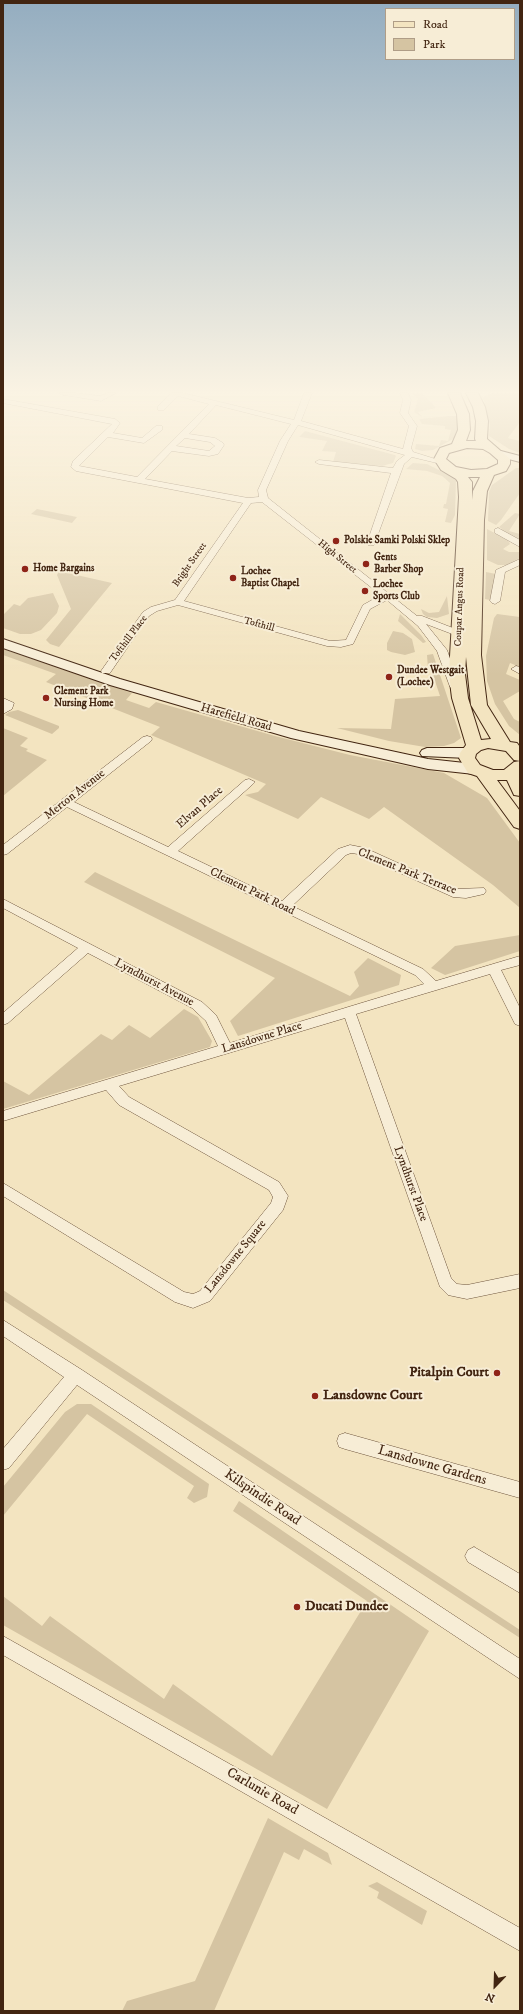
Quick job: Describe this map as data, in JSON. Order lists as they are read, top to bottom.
{
  "streets": {
    "main road": ["Coupar Angus Road"],
    "street": [
      "High Street",
      "Bright Street",
      "Tofthill",
      "Tofthill Place",
      "Harefield Road",
      "Merton Avenue",
      "Elvan Place",
      "Clement Park Terrace",
      "Clement Park Road",
      "Lyndhurst Avenue",
      "Lansdowne Place",
      "Lyndhurst Place",
      "Lansdowne Square",
      "Lansdowne Gardens",
      "Kilspindie Road",
      "Carlunie Road"
    ]
  },
  "crossings": [
    ["High Street", "Coupar Angus Road"],
    ["High Street", "Tofthill"],
    ["Bright Street", "Tofthill"],
    ["Bright Street", "Tofthill Place"],
    ["Coupar Angus Road", "Harefield Road"],
    ["Tofthill", "Tofthill Place"],
    ["Tofthill Place", "Harefield Road"],
    ["Merton Avenue", "Clement Park Road"],
    ["Elvan Place", "Clement Park Road"],
    ["Clement Park Terrace", "Clement Park Road"],
    ["Clement Park Road", "Lansdowne Place"],
    ["Lyndhurst Avenue", "Lansdowne Place"],
    ["Lansdowne Place", "Lyndhurst Place"],
    ["Lansdowne Place", "Lansdowne Square"]
  ],
  "places": [
    "Polskie Samki Polski Sklep",
    "Gents Barber Shop",
    "Home Bargains",
    "Lochee Baptist Chapel",
    "Lochee Sports Club",
    "Dundee Westgait (Lochee)",
    "Clement Park Nursing Home",
    "Pitalpin Court",
    "Lansdowne Court",
    "Ducati Dundee"
  ],
  "legend": ["Road", "Park"],
  "north": "bottom left"
}
